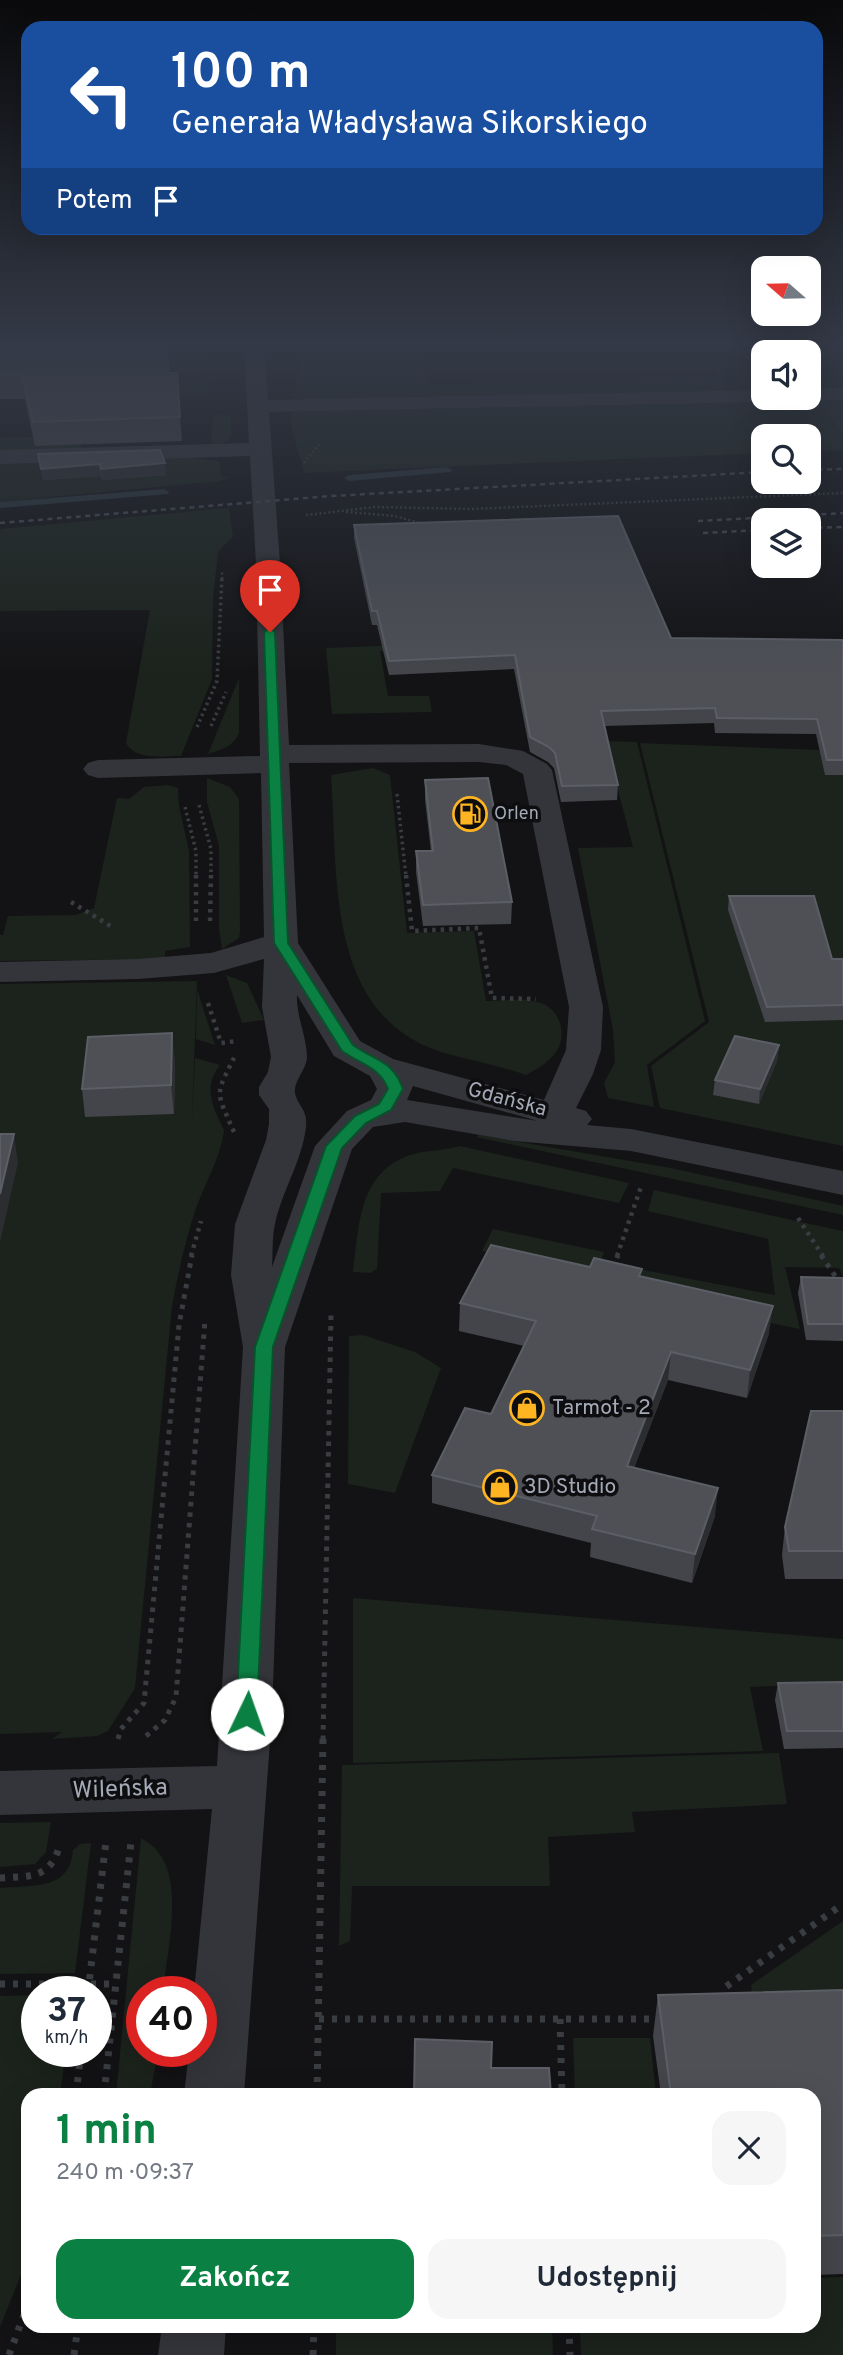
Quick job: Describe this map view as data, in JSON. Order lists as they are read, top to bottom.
{
  "streets": {
    "street": ["Gdańska", "Wileńska"]
  },
  "places": {
    "fuel station": ["Orlen"],
    "shop": ["Tarmot - 2", "3D Studio"]
  },
  "north": "left",
  "page": {
    "turn": ["100 m", "Generała Władysława Sikorskiego"],
    "then": "Potem",
    "speed": "37 km/h",
    "limit": "40",
    "heading": ["1 min", "240 m · 09:37"],
    "buttons": ["Zakończ", "Udostępnij"]
  }
}
